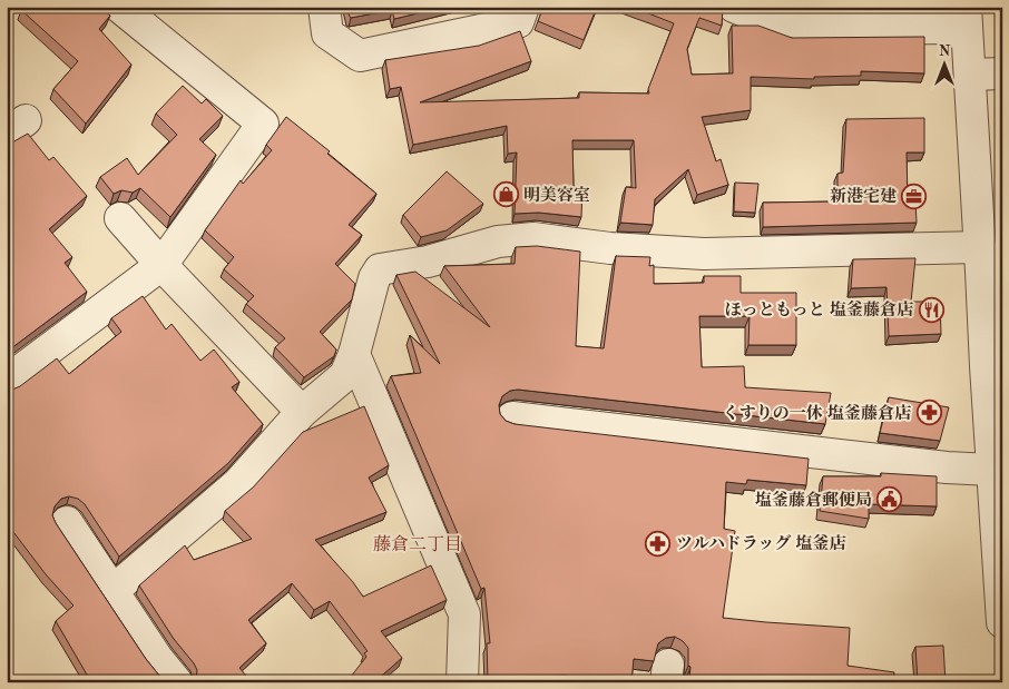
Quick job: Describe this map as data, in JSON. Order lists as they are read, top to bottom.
{
  "districts": ["藤倉二丁目"],
  "places": {
    "shop": ["明美容室"],
    "office": ["新港宅建"],
    "restaurant": ["ほっともっと 塩釜藤倉店"],
    "pharmacy": ["くすりの一休 塩釜藤倉店", "ツルハドラッグ 塩釜店"],
    "public building": ["塩釜藤倉郵便局"]
  },
  "north": "top"
}
